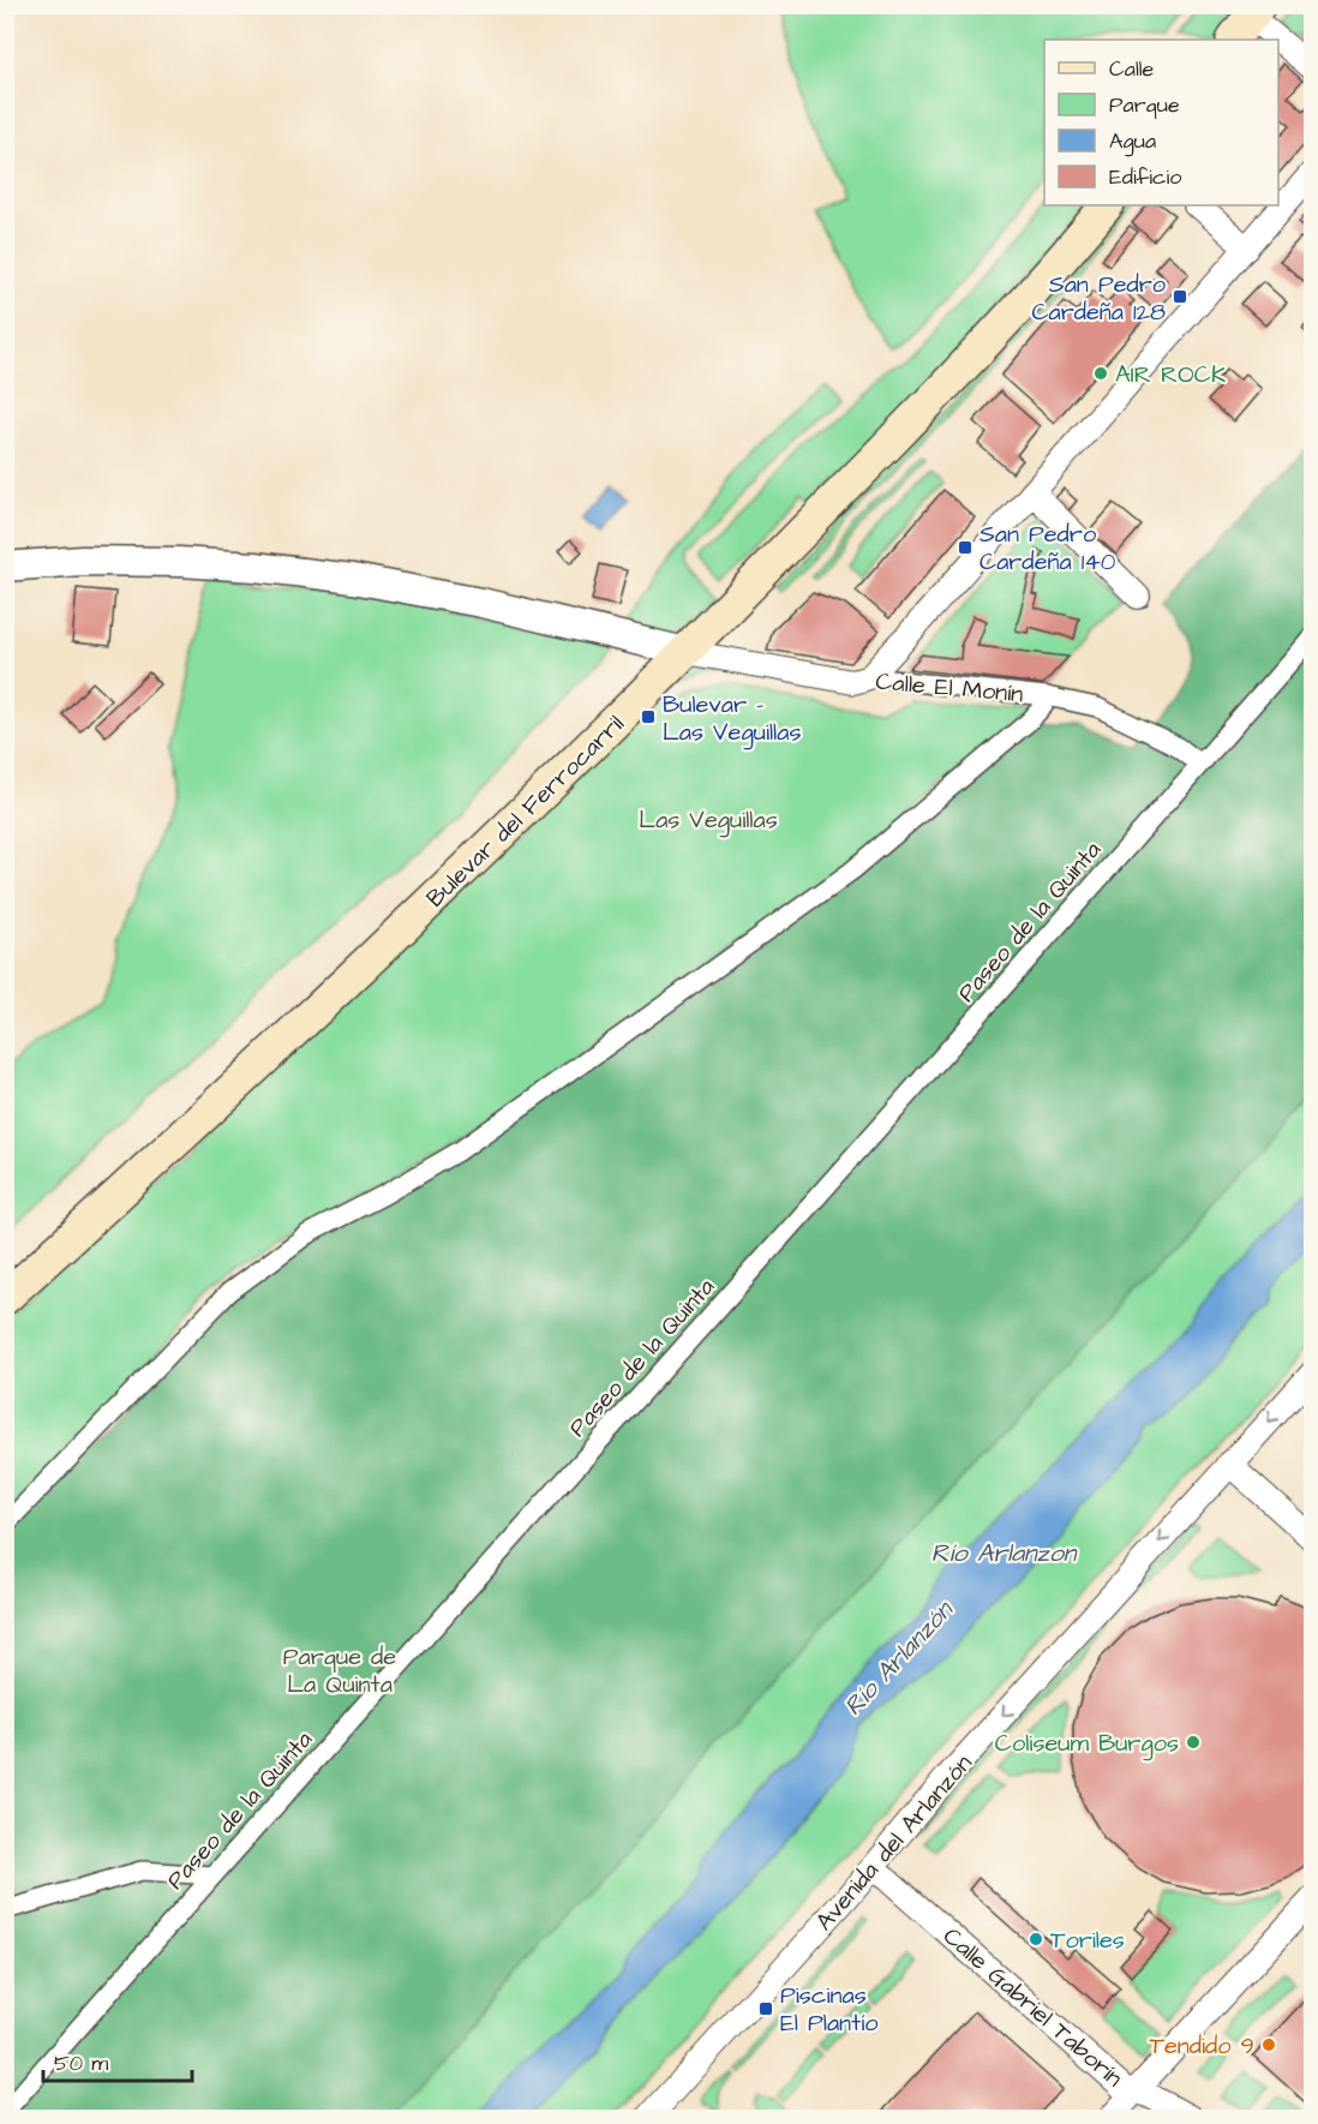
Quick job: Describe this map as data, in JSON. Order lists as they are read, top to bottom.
{
  "streets": {
    "main road": ["Bulevar del Ferrocarril"],
    "street": [
      "Calle El Monín",
      "Paseo de la Quinta",
      "Avenida del Arlanzón",
      "Calle Gabriel Taborín"
    ]
  },
  "crossings": [
    ["Calle El Monín", "Bulevar del Ferrocarril"],
    ["Calle El Monín", "Paseo de la Quinta"],
    ["Avenida del Arlanzón", "Calle Gabriel Taborín"]
  ],
  "one_way": ["Avenida del Arlanzón"],
  "water": ["Río Arlanzon", "Río Arlanzón"],
  "parks": ["Las Veguillas", "Parque de La Quinta"],
  "places": {
    "transit": [
      "San Pedro Cardeña 128",
      "San Pedro Cardeña 140",
      "Bulevar – Las Veguillas",
      "Piscinas El Plantío"
    ],
    "other": [
      "AIR ROCK",
      "Coliseum Burgos",
      "Toriles",
      "Tendido 9"
    ]
  },
  "legend": [
    "Calle",
    "Parque",
    "Agua",
    "Edificio"
  ],
  "scale_bar": "50 m"
}
